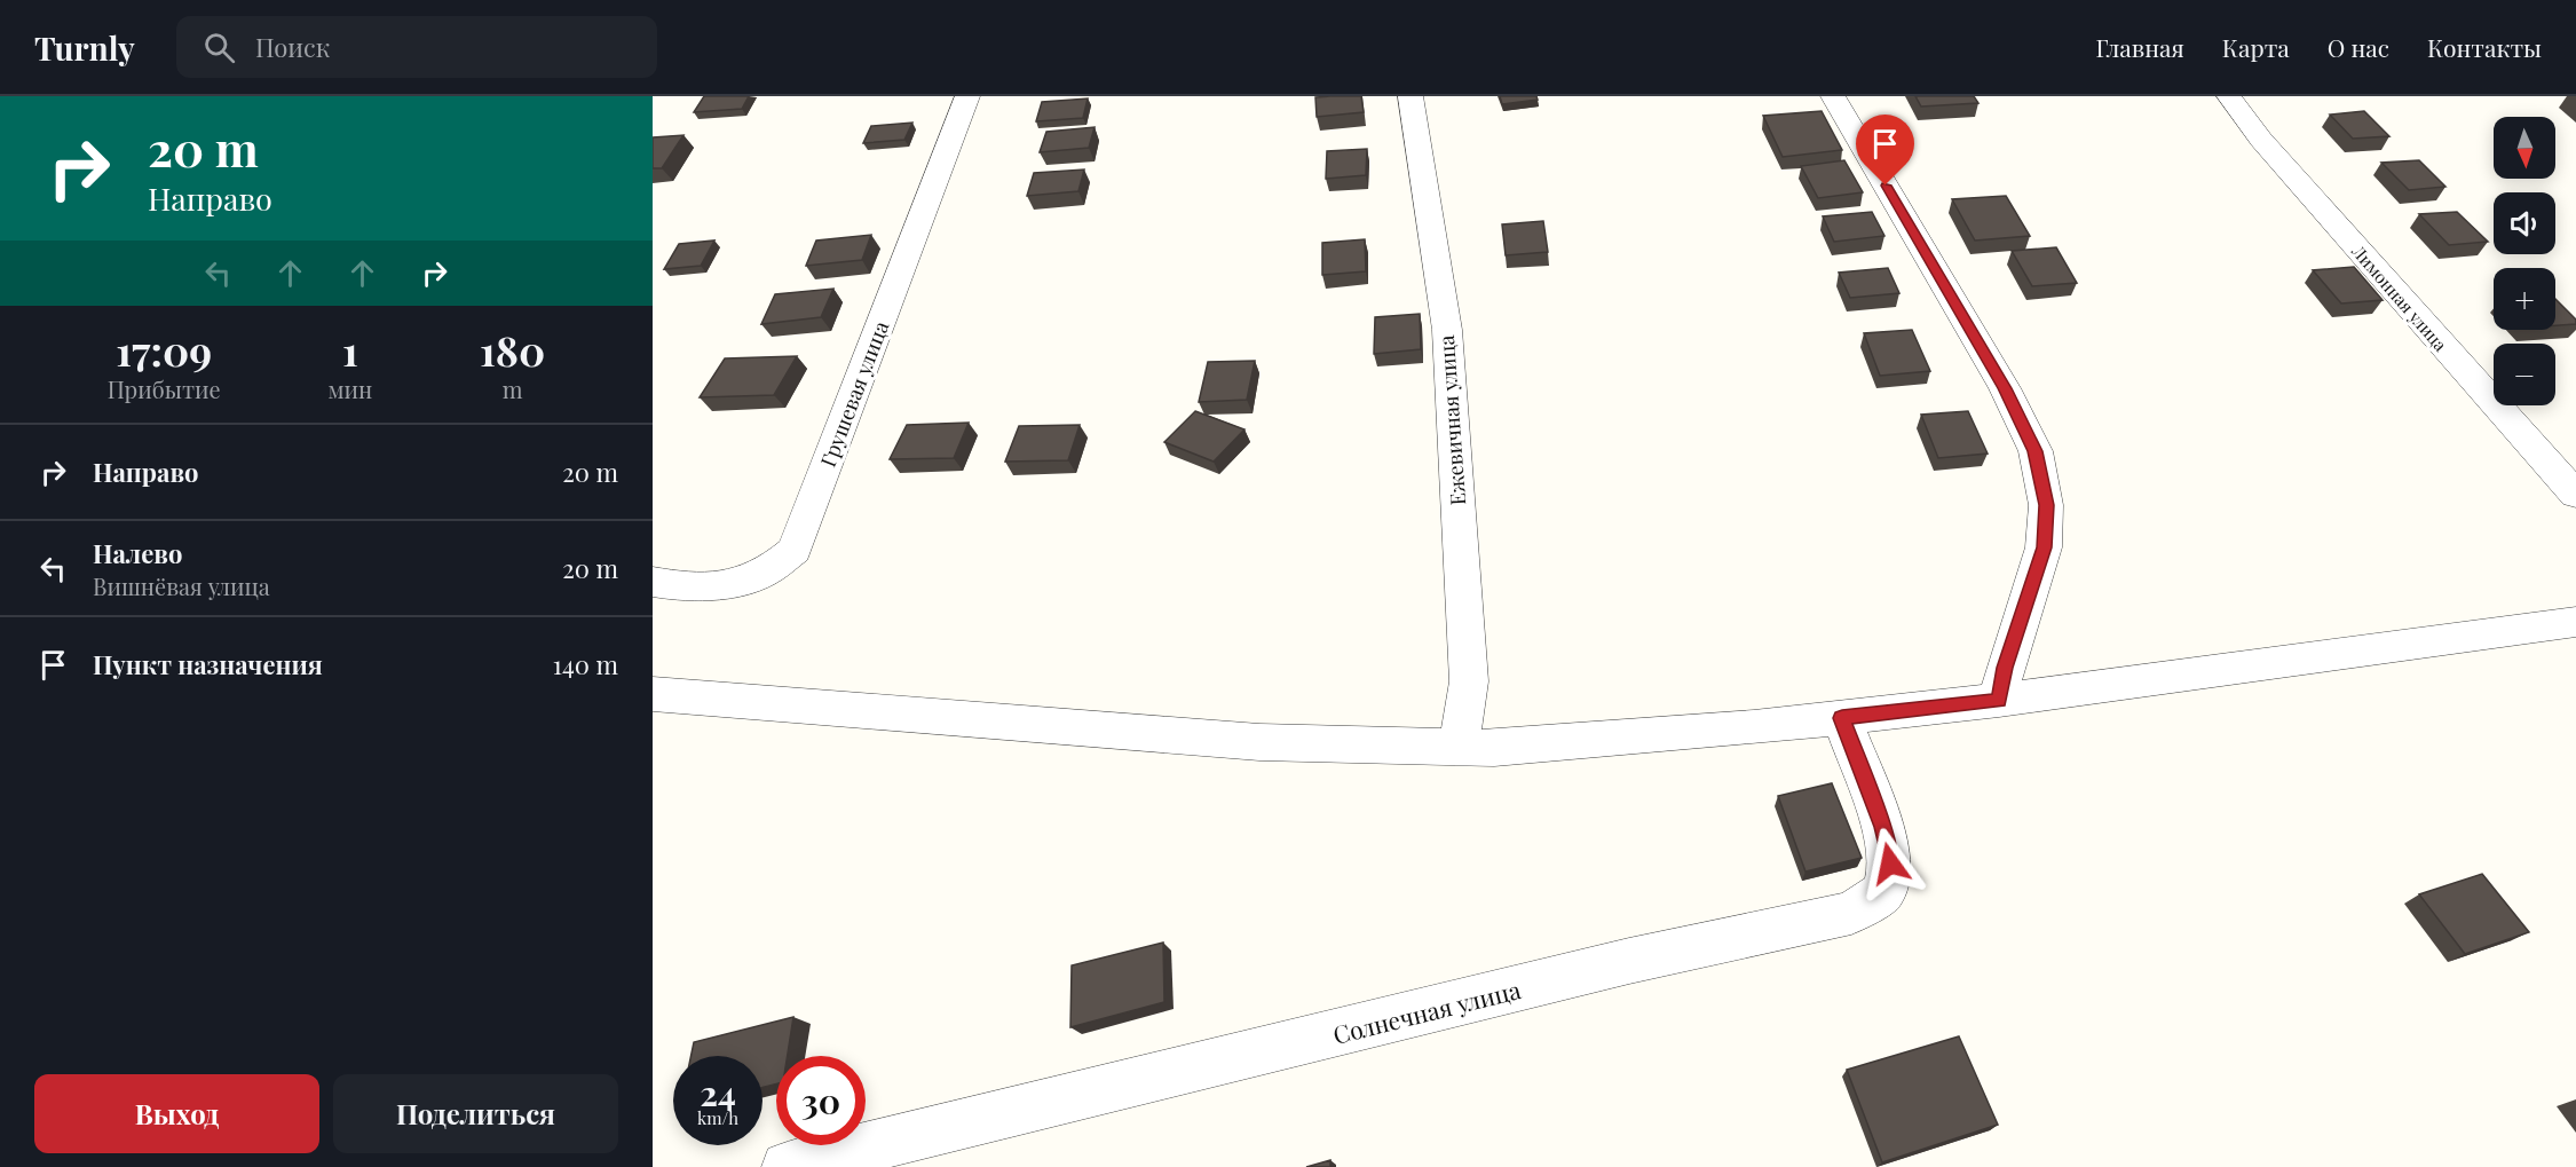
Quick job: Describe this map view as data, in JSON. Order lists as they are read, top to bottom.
{
  "streets": {
    "street": [
      "Лимонная улица",
      "Грушевая улица",
      "Ежевичная улица",
      "Солнечная улица"
    ]
  },
  "north": "bottom",
  "page": {
    "header": "Turnly",
    "search": "Поиск",
    "nav": [
      "Главная",
      "Карта",
      "О нас",
      "Контакты"
    ],
    "turn": ["20 m", "Направо"],
    "map_buttons": ["+", "−"],
    "eta": [
      "17:09",
      "Прибытие",
      "1",
      "мин",
      "180",
      "m"
    ],
    "list": [
      {
        "name": "Направо",
        "value": "20 m"
      },
      {
        "name": "Налево",
        "note": "Вишнёвая улица",
        "value": "20 m"
      },
      {
        "name": "Пункт назначения",
        "value": "140 m"
      }
    ],
    "speed": "24 km/h",
    "limit": "30",
    "buttons": ["Выход", "Поделиться"]
  }
}
